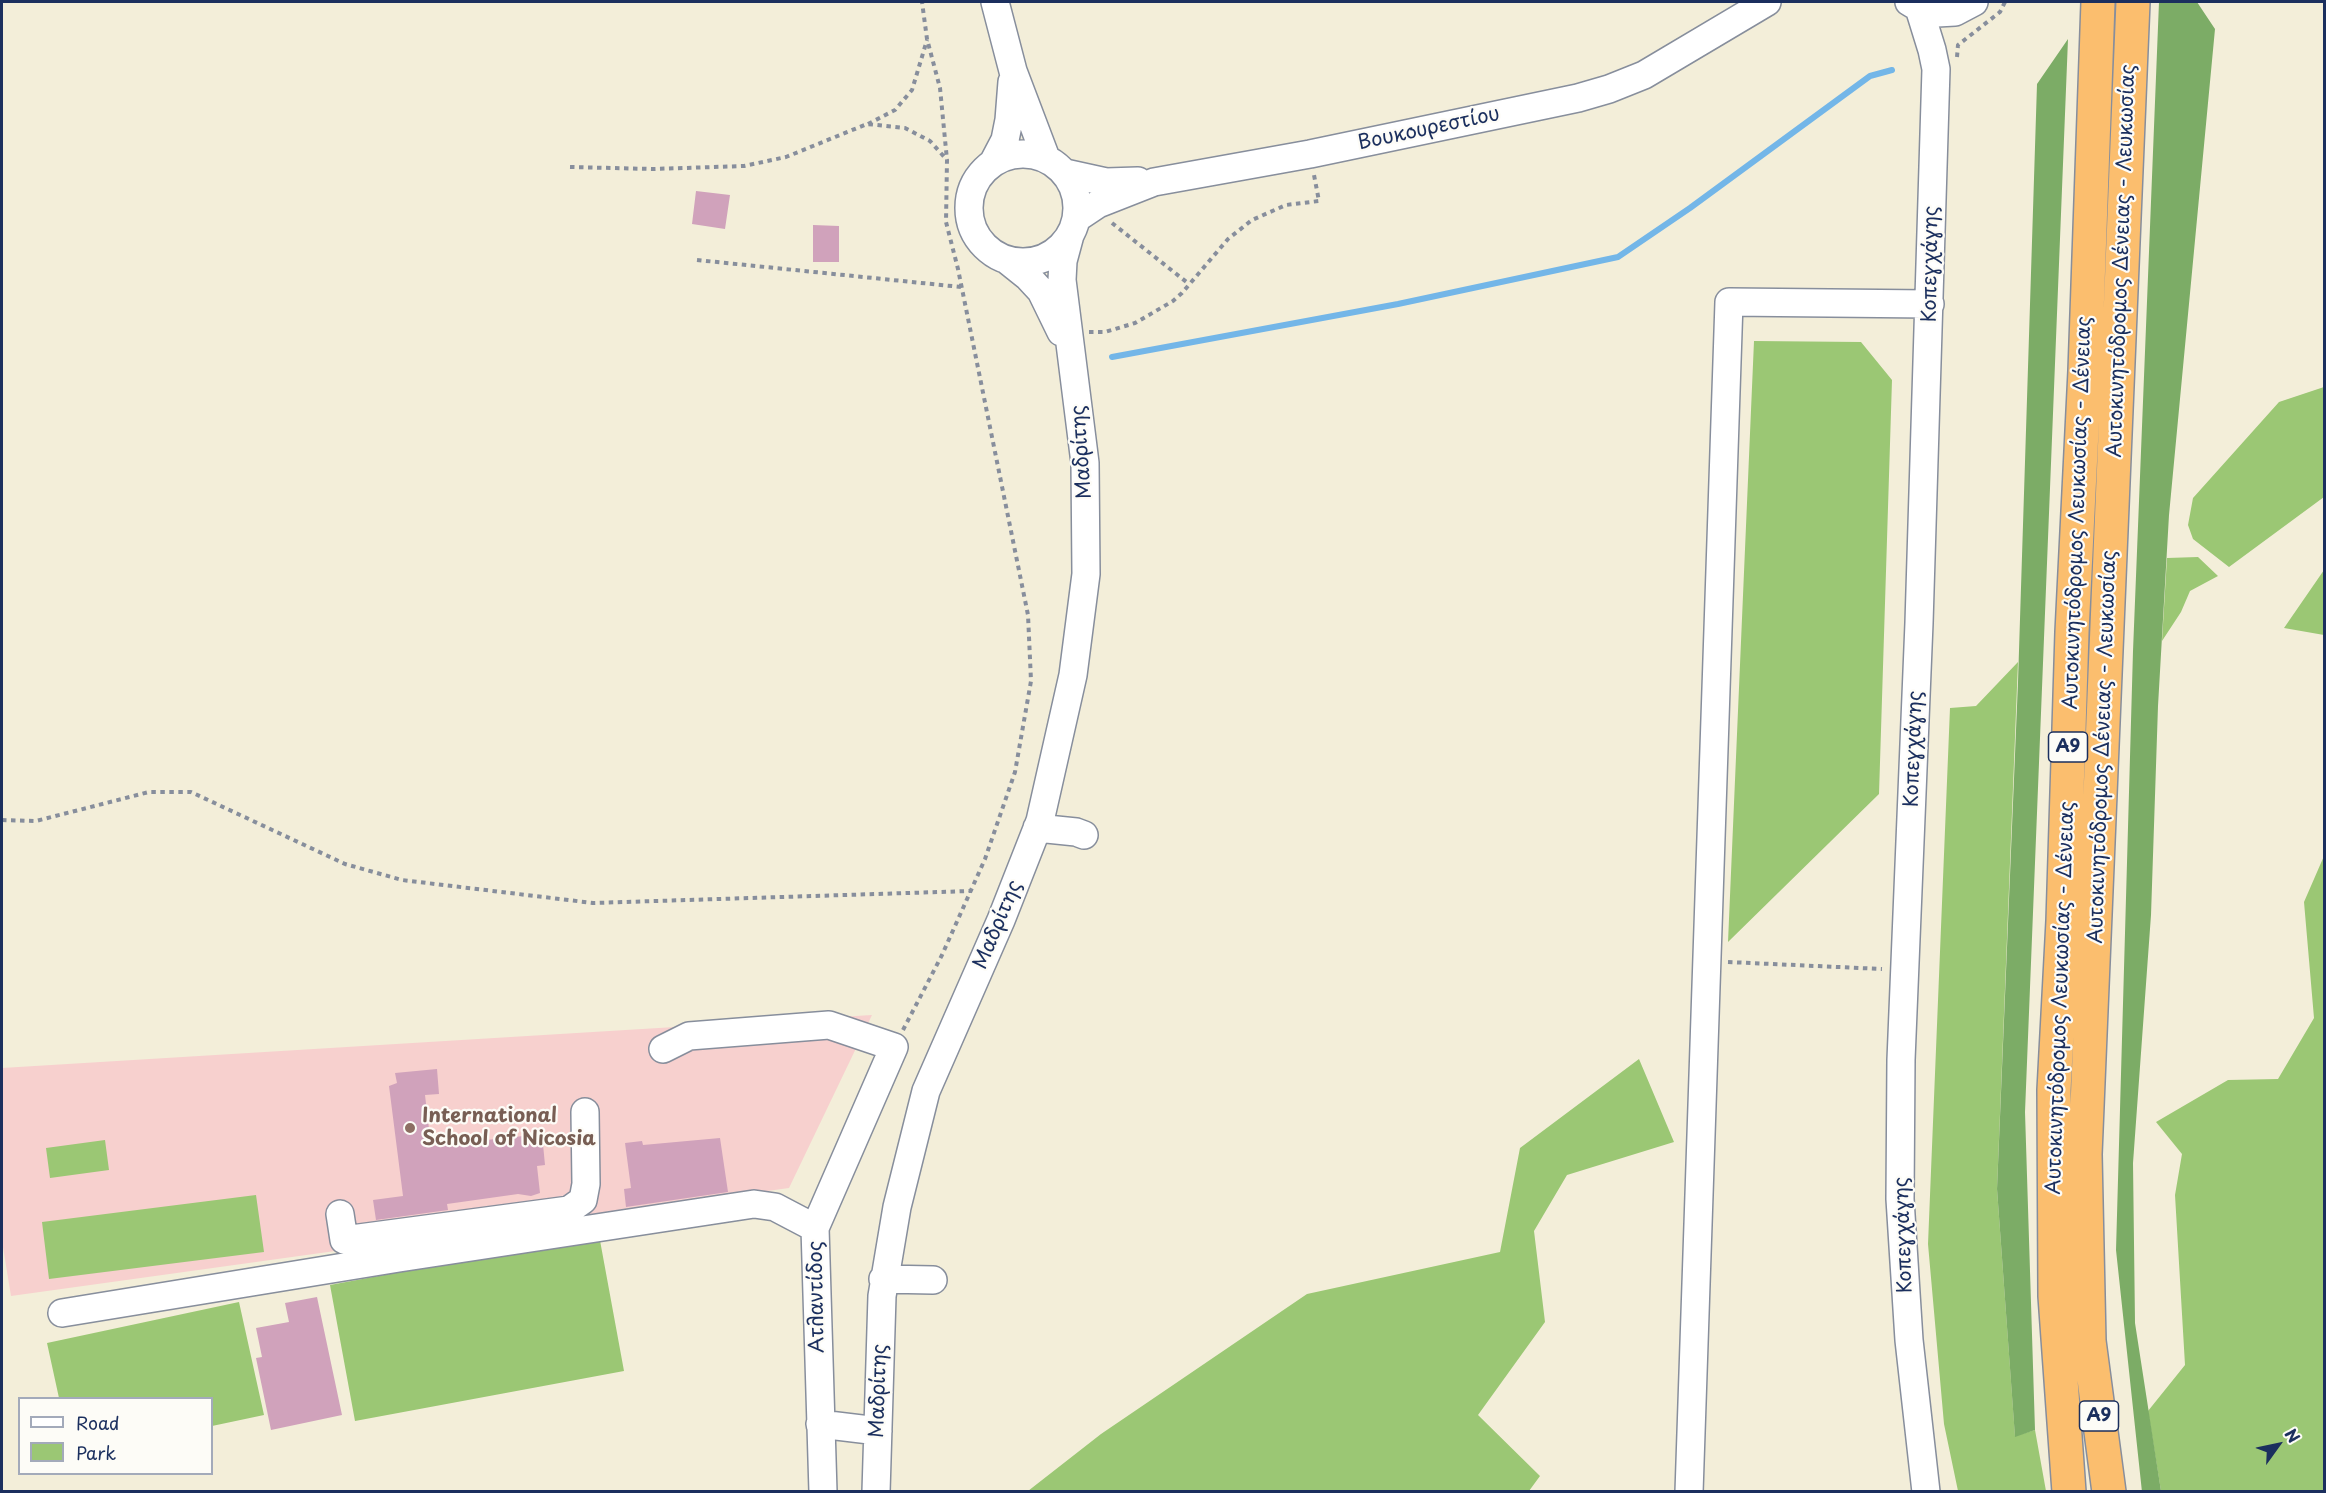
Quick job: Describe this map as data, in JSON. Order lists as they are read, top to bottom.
{
  "streets": {
    "highway": ["Αυτοκινητόδρομος Δένειας - Λευκωσίας", "Αυτοκινητόδρομος Λευκωσίας - Δένειας", "A9"],
    "street": [
      "Βουκουρεστίου",
      "Κοπεγχάγης",
      "Μαδρίτης",
      "Ατλαντίδος"
    ]
  },
  "crossings": [
    ["Βουκουρεστίου", "Μαδρίτης"]
  ],
  "places": ["International School of Nicosia"],
  "legend": ["Road", "Park"],
  "north": "top right"
}
